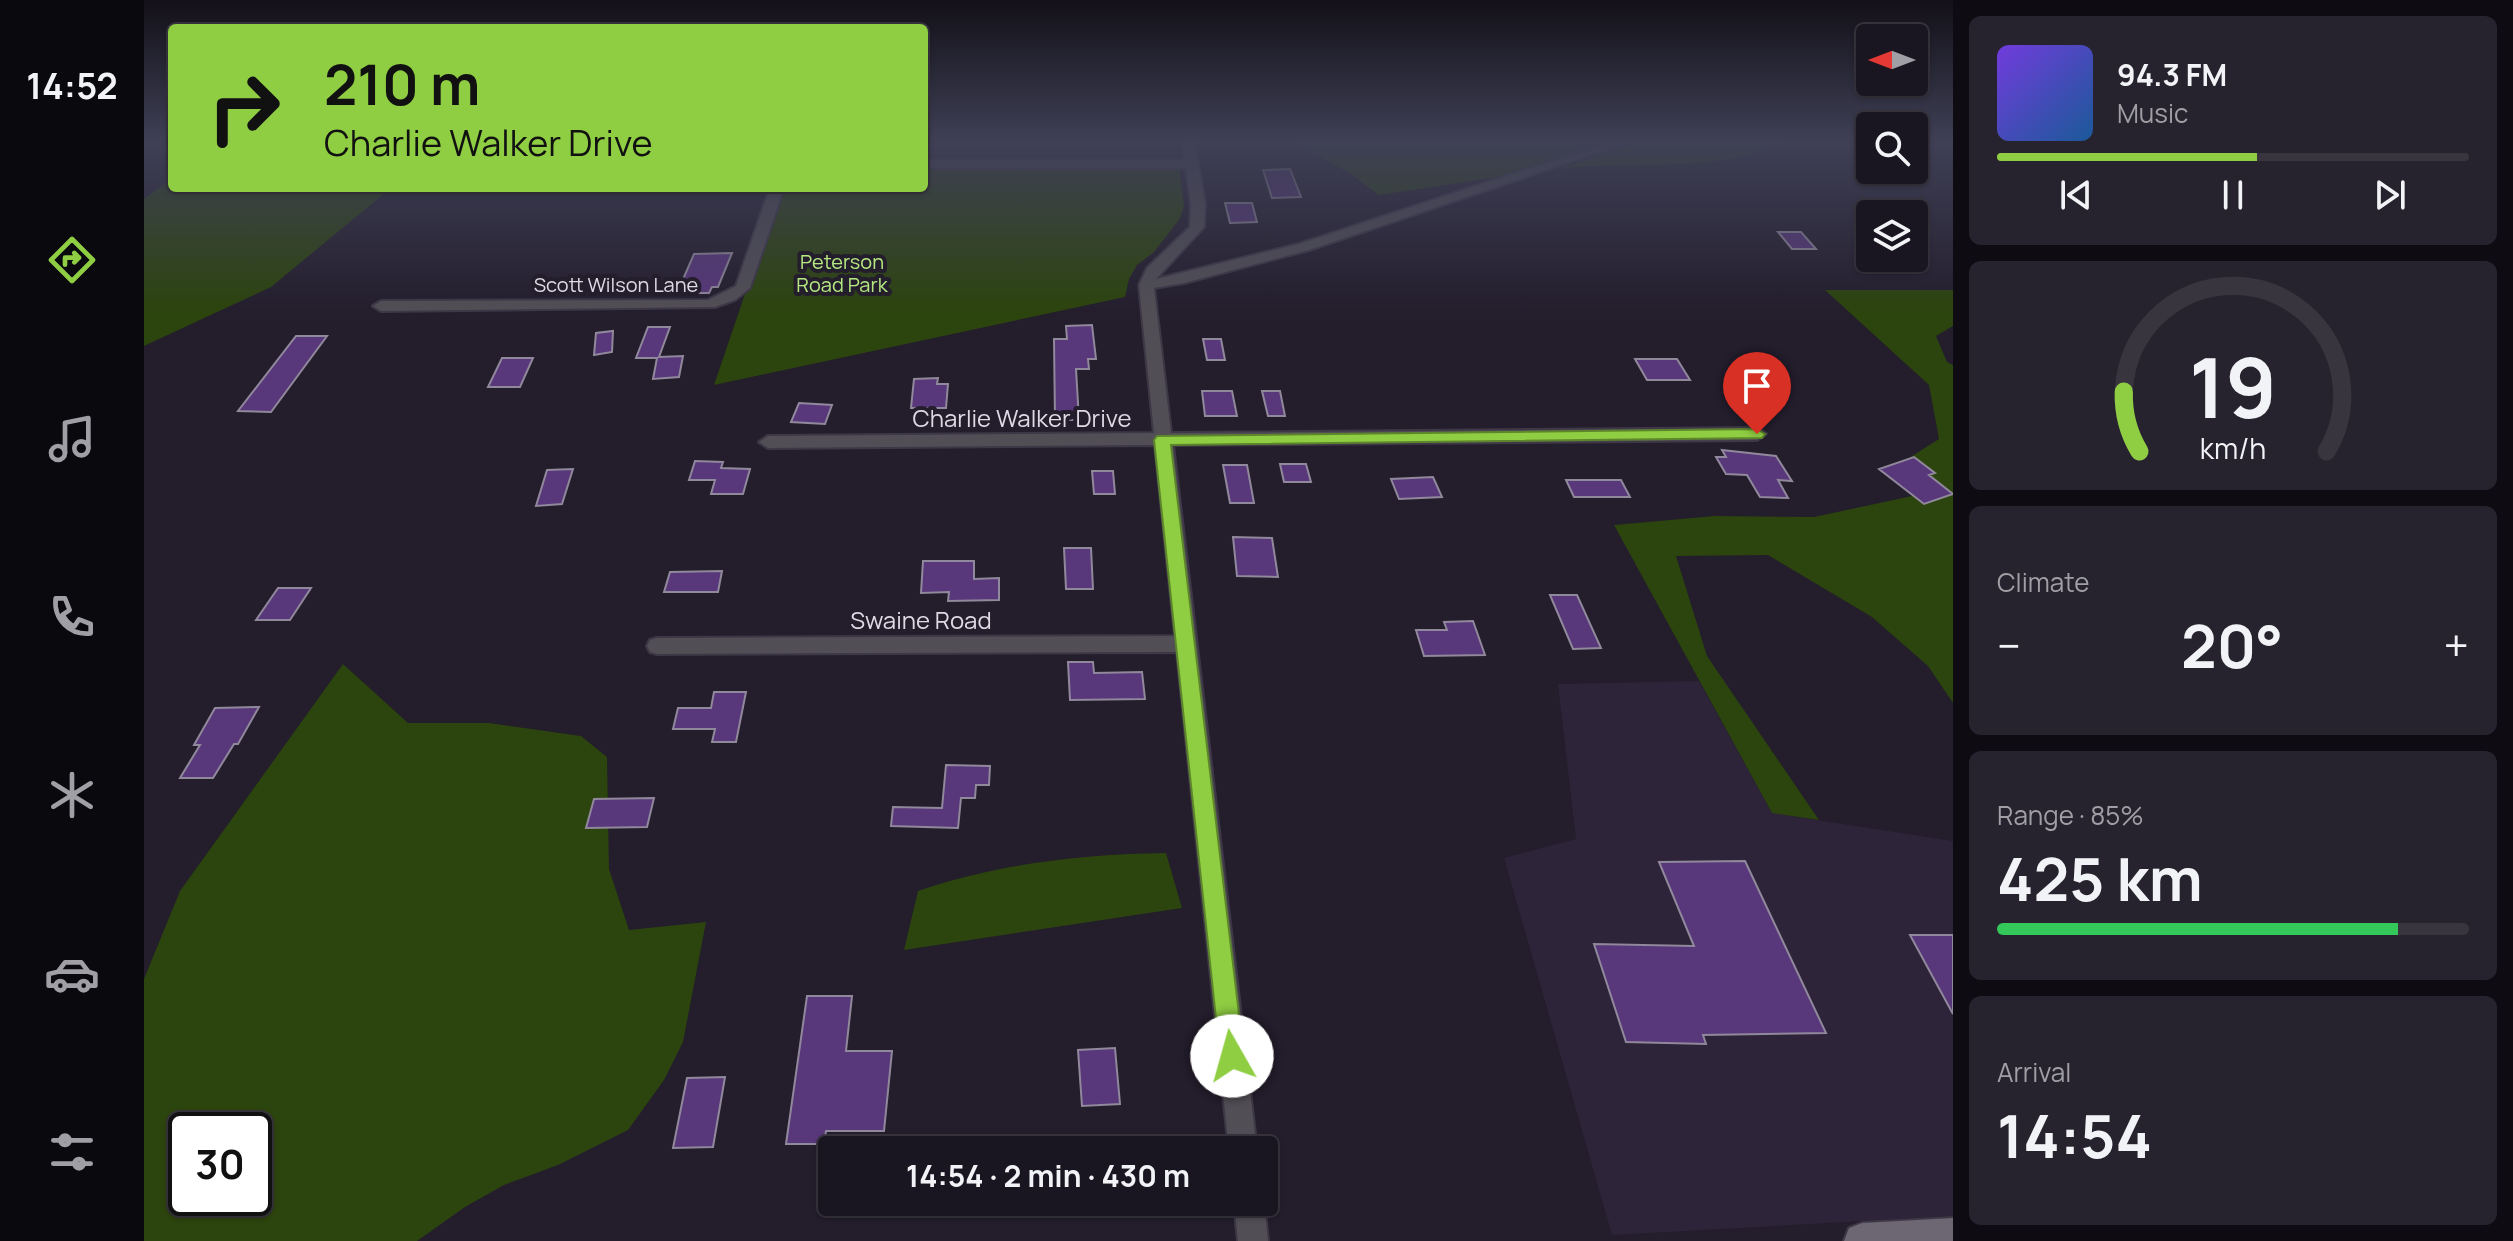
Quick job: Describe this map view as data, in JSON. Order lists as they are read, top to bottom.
{
  "streets": {
    "street": ["Scott Wilson Lane", "Charlie Walker Drive", "Swaine Road"]
  },
  "parks": ["Peterson Road Park"],
  "north": "left",
  "page": {
    "tabs": "14:52",
    "turn": ["210 m", "Charlie Walker Drive"],
    "song": ["94.3 FM", "Music"],
    "tile": [
      "Climate",
      ["Range · 85%", "425 km"],
      ["Arrival", "14:54"]
    ],
    "heat": ["−", "20°", "+"],
    "limit": "30",
    "trip": "14:54 · 2 min · 430 m",
    "gauge": ["19", "km/h"]
  }
}
